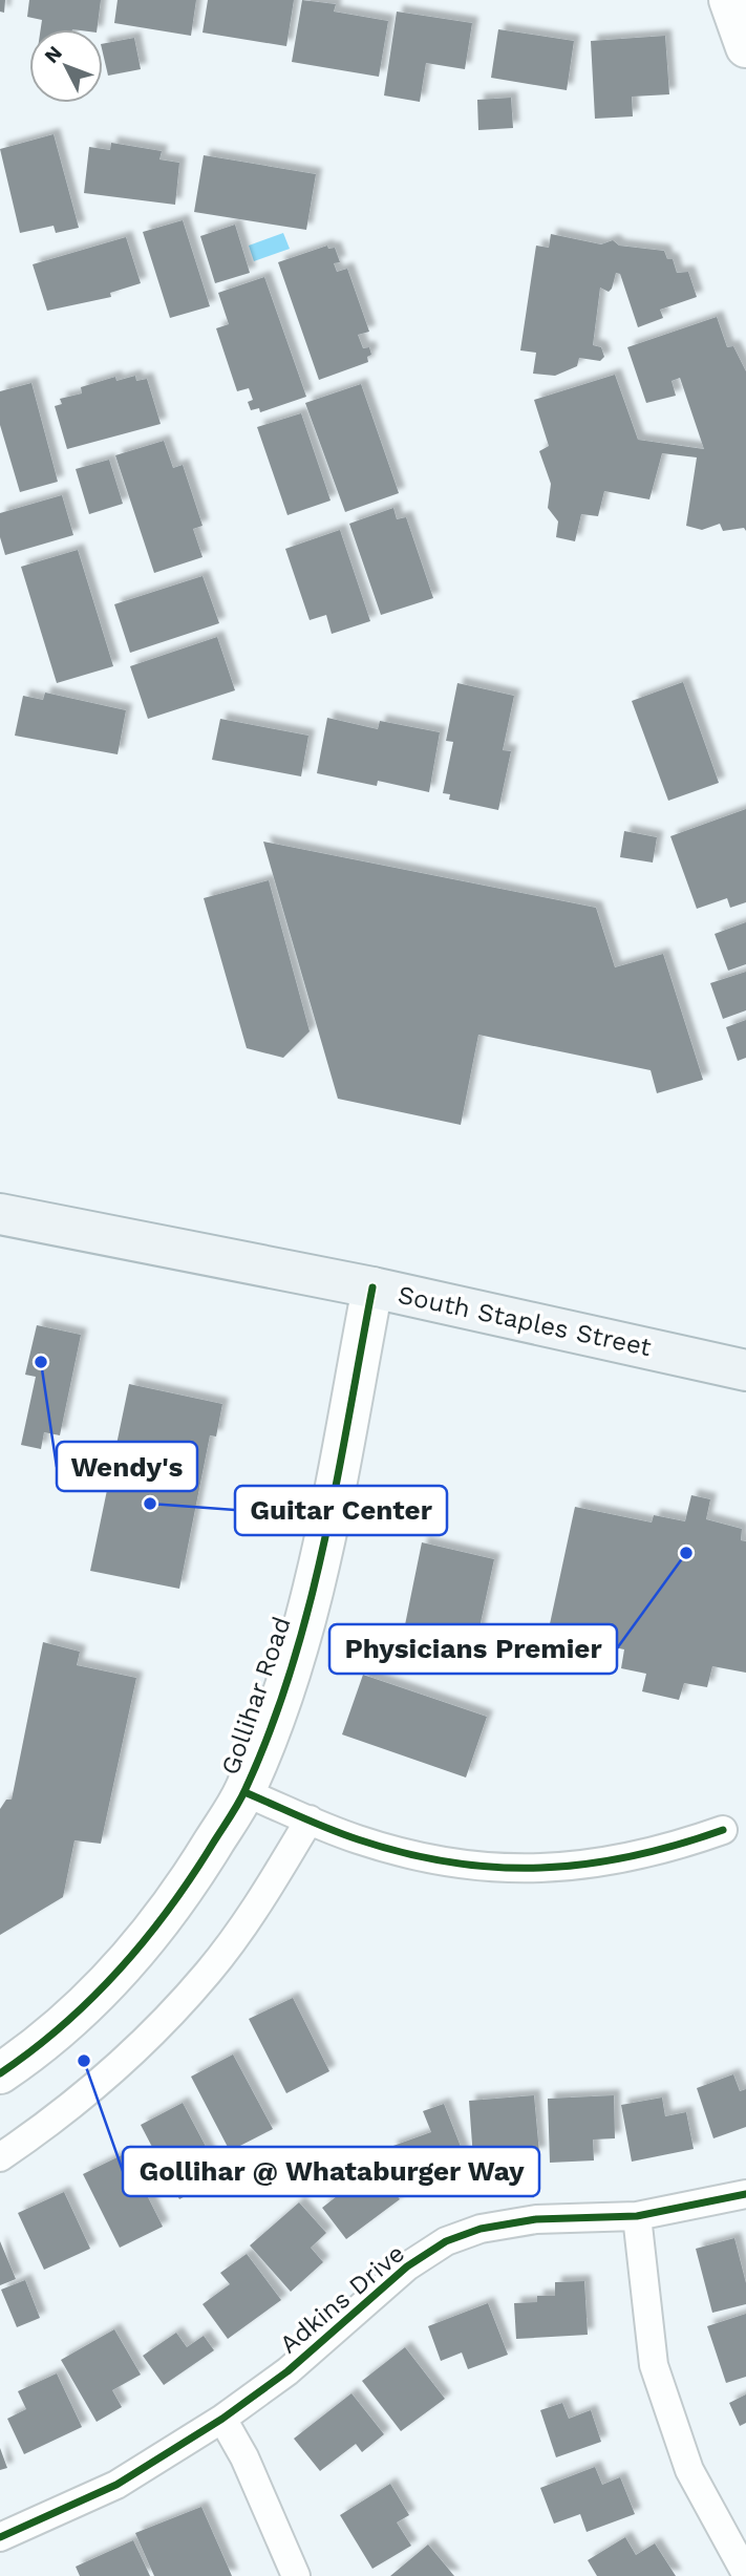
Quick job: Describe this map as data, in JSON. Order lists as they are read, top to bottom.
{
  "streets": {
    "main road": ["South Staples Street", "Gollihar Road"],
    "street": ["Adkins Drive"]
  },
  "crossings": [
    ["South Staples Street", "Gollihar Road"]
  ],
  "places": [
    "Wendy's",
    "Guitar Center",
    "Physicians Premier",
    "Gollihar @ Whataburger Way"
  ],
  "north": "top left"
}
